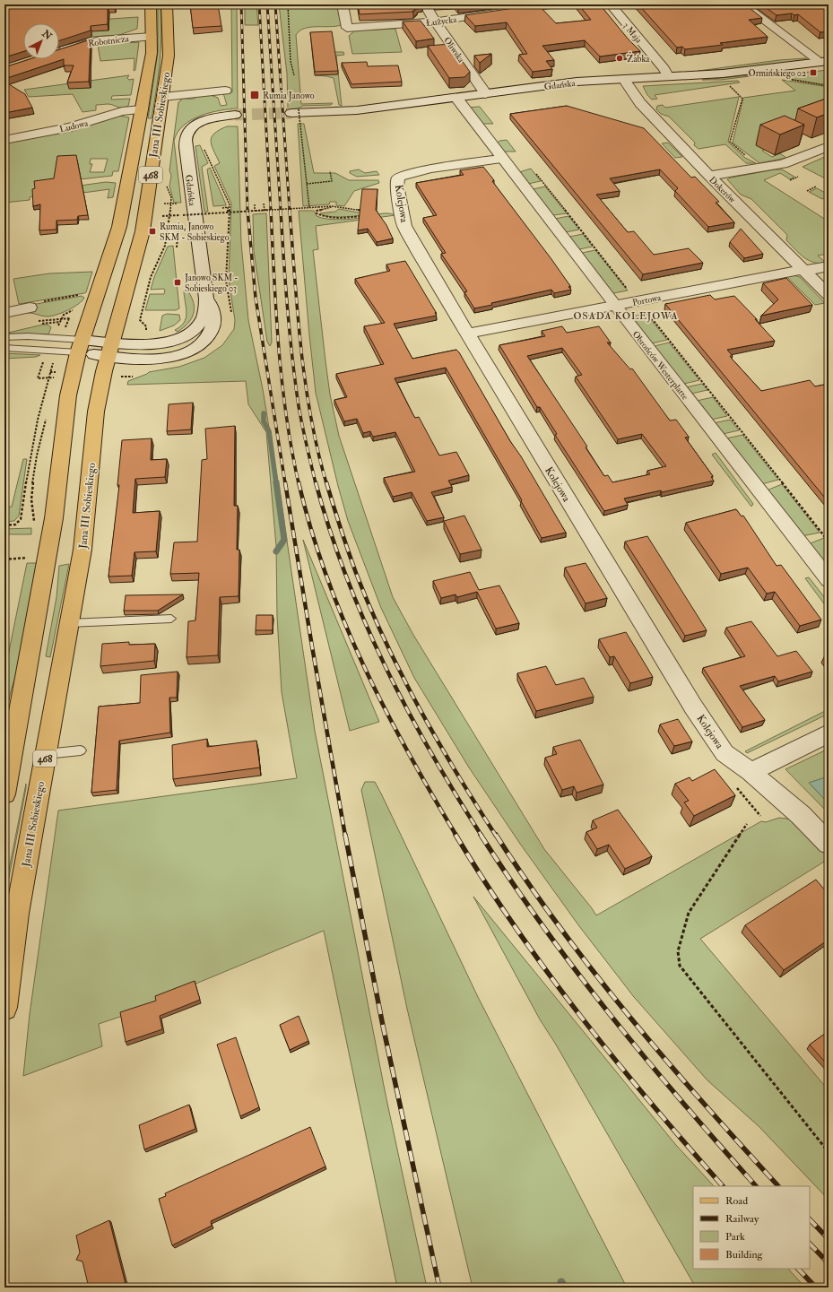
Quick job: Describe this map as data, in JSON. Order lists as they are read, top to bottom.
{
  "streets": {
    "main road": ["Jana III Sobieskiego", "468"],
    "street": [
      "Łużycka",
      "3 Maja",
      "Robotnicza",
      "Oliwska",
      "Gdańska",
      "Ludowa",
      "Dokerów",
      "Kolejowa",
      "Portowa",
      "Obrońców Westerplatte"
    ]
  },
  "crossings": [
    ["Łużycka", "Oliwska"],
    ["3 Maja", "Gdańska"],
    ["Robotnicza", "Jana III Sobieskiego"],
    ["Oliwska", "Gdańska"],
    ["Gdańska", "Jana III Sobieskiego"],
    ["Gdańska", "Dokerów"],
    ["Gdańska", "Obrońców Westerplatte"],
    ["Jana III Sobieskiego", "Ludowa"],
    ["Dokerów", "Portowa"],
    ["Kolejowa", "Portowa"],
    ["Kolejowa", "Obrońców Westerplatte"],
    ["Portowa", "Obrońców Westerplatte"]
  ],
  "districts": ["OSADA KOLEJOWA"],
  "places": {
    "other": ["Żabka"],
    "transit": [
      "Ormińskiego 02",
      "Rumia Janowo",
      "Rumia, Janowo SKM - Sobieskiego",
      "Janowo SKM - Sobieskiego 03"
    ]
  },
  "legend": [
    "Road",
    "Railway",
    "Park",
    "Building"
  ],
  "north": "top right"
}
